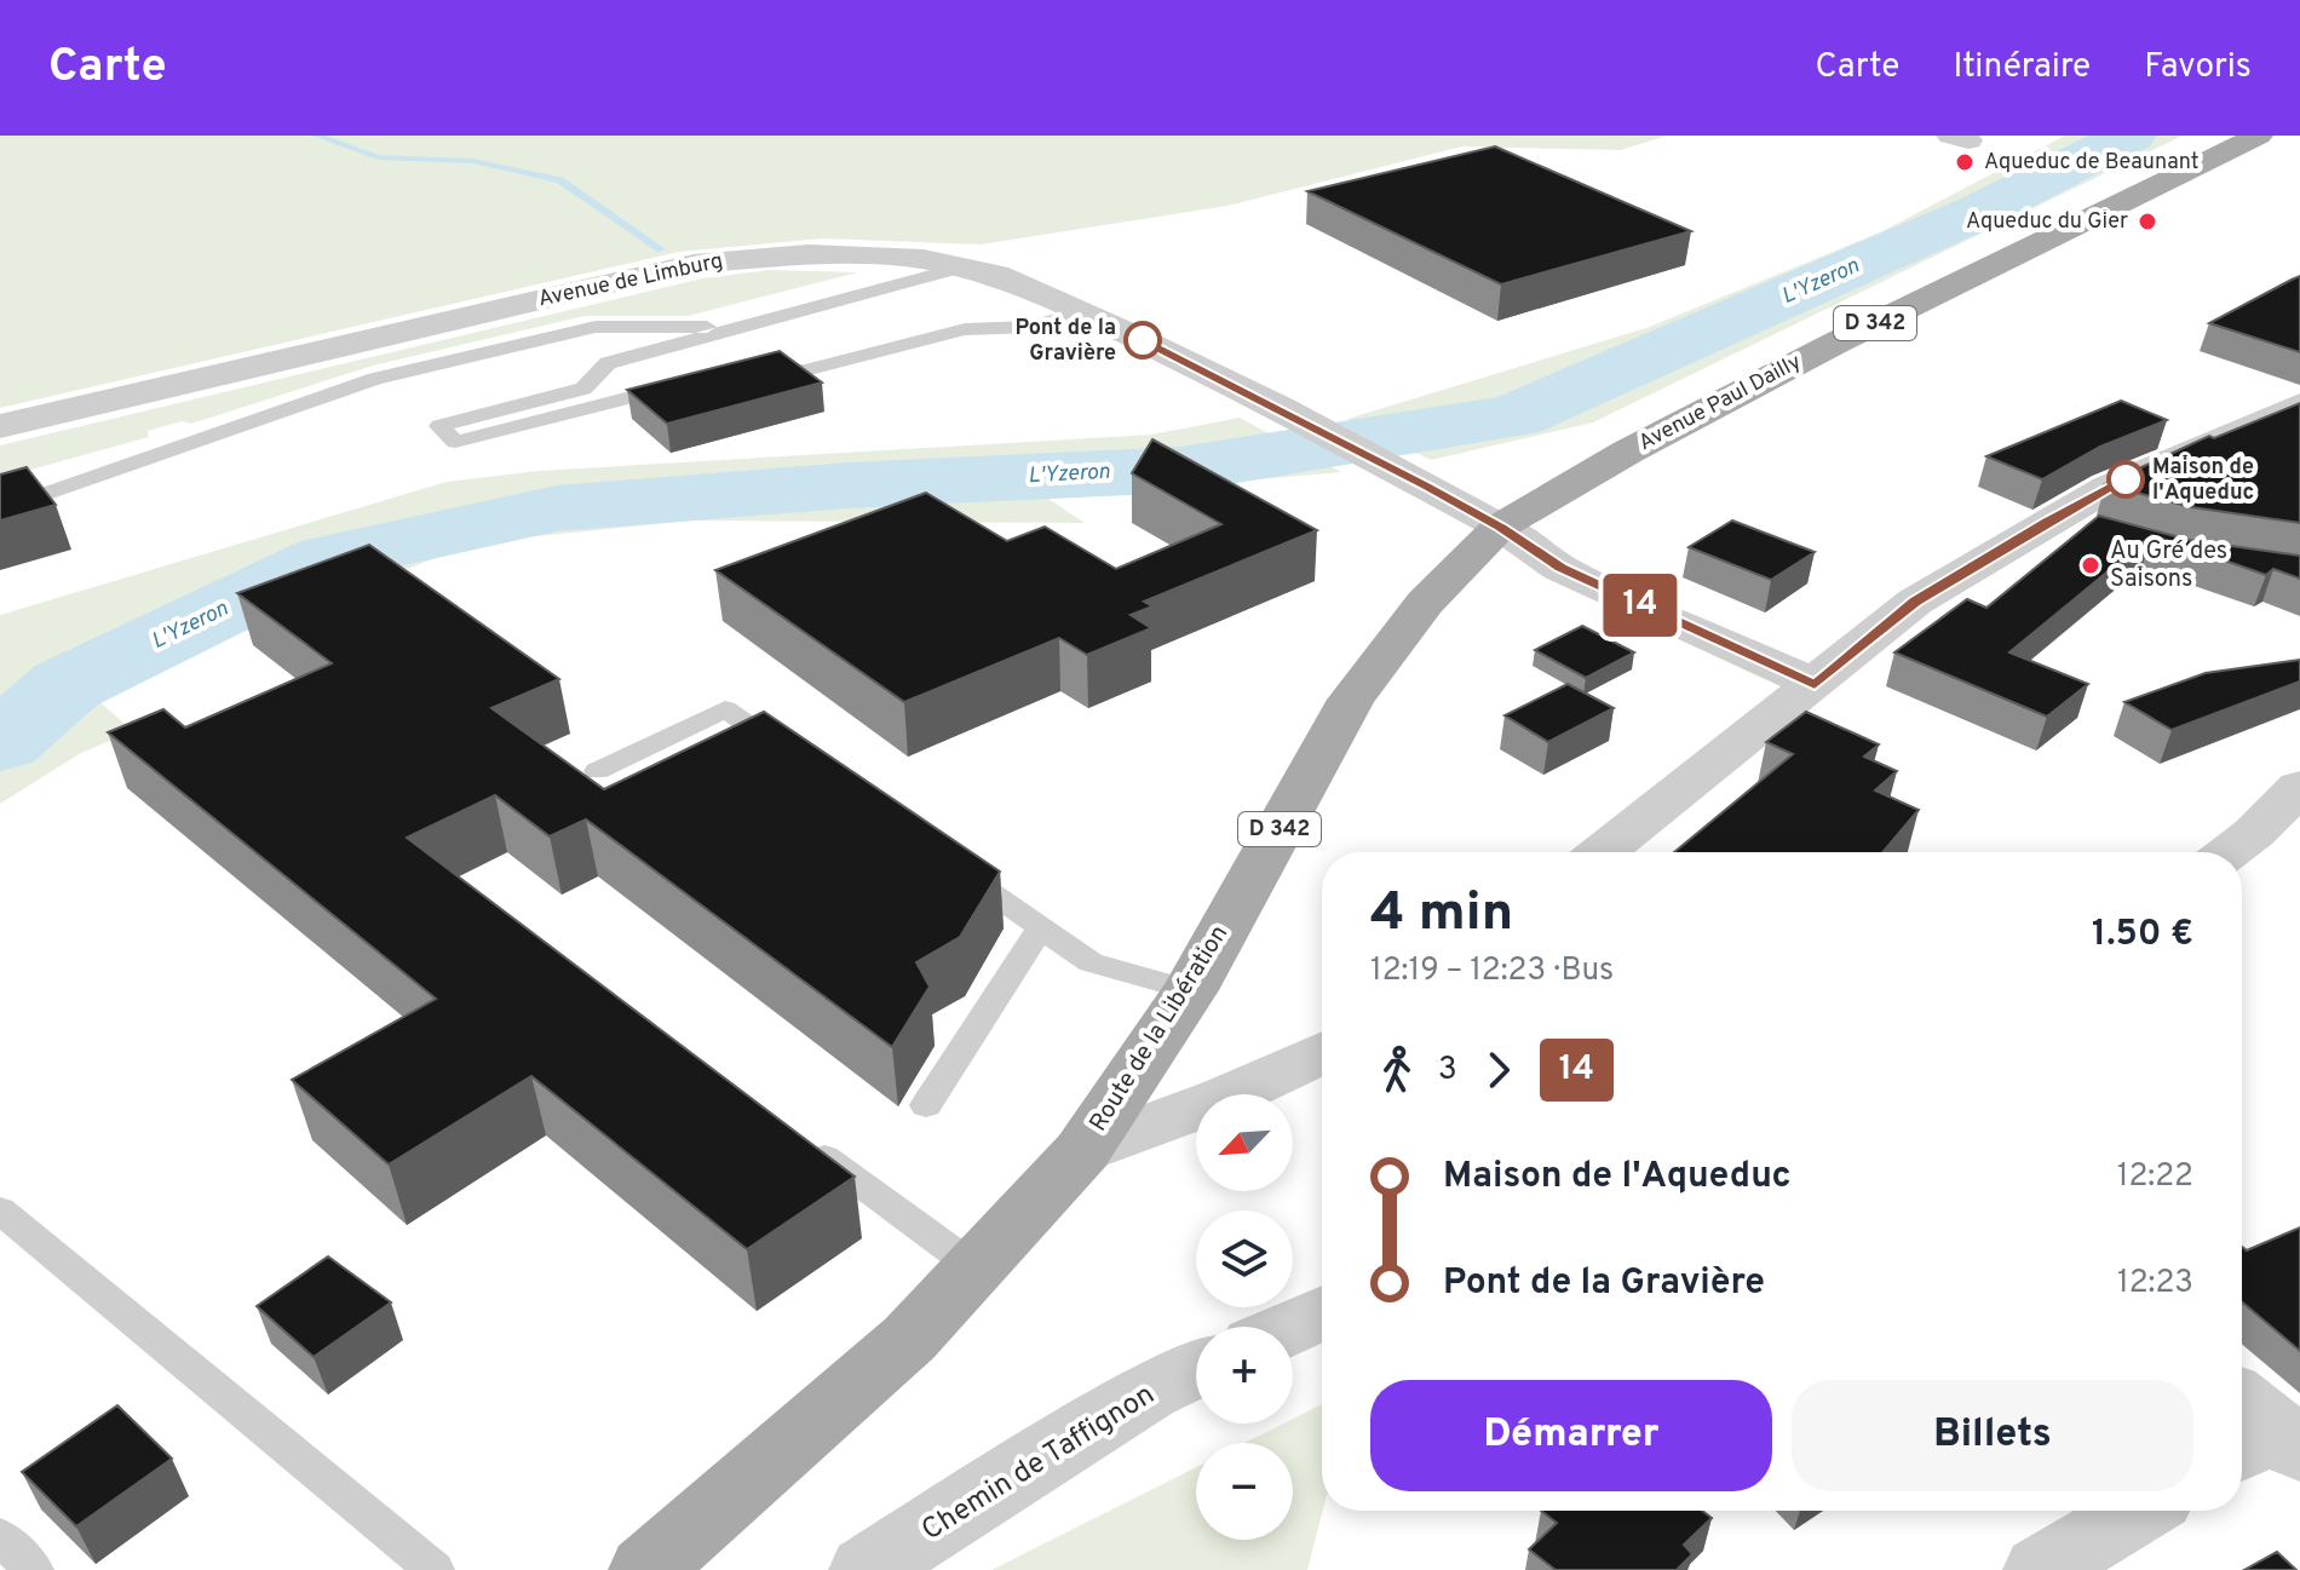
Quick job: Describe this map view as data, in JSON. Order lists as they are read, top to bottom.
{
  "streets": {
    "main road": ["D 342", "Avenue Paul Dailly", "Route de la Libération"],
    "street": ["Avenue de Limburg", "Chemin de Taffignon"]
  },
  "crossings": [
    ["Avenue de Limburg", "Avenue Paul Dailly"],
    ["Avenue de Limburg", "Route de la Libération"],
    ["Avenue Paul Dailly", "Route de la Libération"]
  ],
  "water": ["L'Yzeron"],
  "places": [
    "Aqueduc de Beaunant",
    "Aqueduc du Gier",
    "Pont de la Gravière",
    "Maison de l'Aqueduc",
    "Au Gré des Saisons"
  ],
  "lines": ["bus line 14"],
  "north": "bottom left",
  "page": {
    "header": "Carte",
    "nav": ["Carte", "Itinéraire", "Favoris"],
    "on_map": "14",
    "heading": ["4 min", "12:19 – 12:23 · Bus", "1.50 €"],
    "legs": ["3", "14"],
    "map_buttons": ["+", "−"],
    "list": [
      {
        "name": "Maison de l'Aqueduc",
        "value": "12:22"
      },
      {
        "name": "Pont de la Gravière",
        "value": "12:23"
      }
    ],
    "buttons": ["Démarrer", "Billets"]
  }
}
